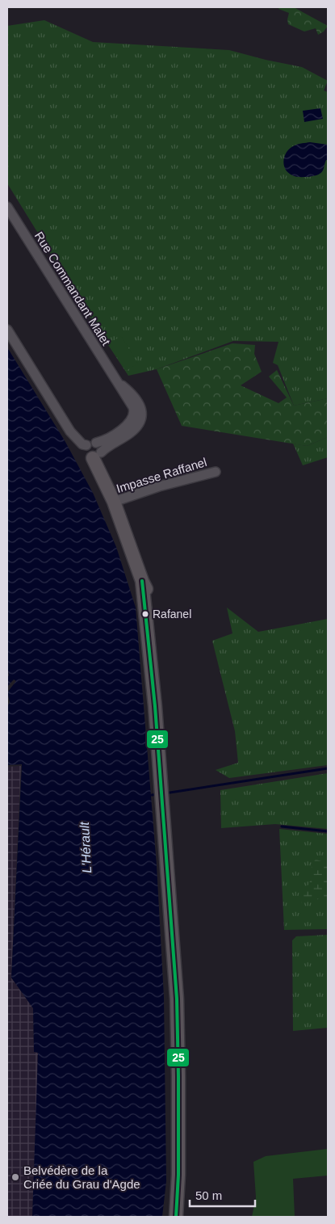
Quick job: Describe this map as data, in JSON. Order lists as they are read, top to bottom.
{
  "streets": {
    "street": ["Rue Commandant Malet", "Impasse Raffanel"]
  },
  "water": ["L'Hérault"],
  "places": ["Rafanel", "Belvédère de la Criée du Grau d'Agde"],
  "lines": ["transit line 25"],
  "scale_bar": "50 m"
}
